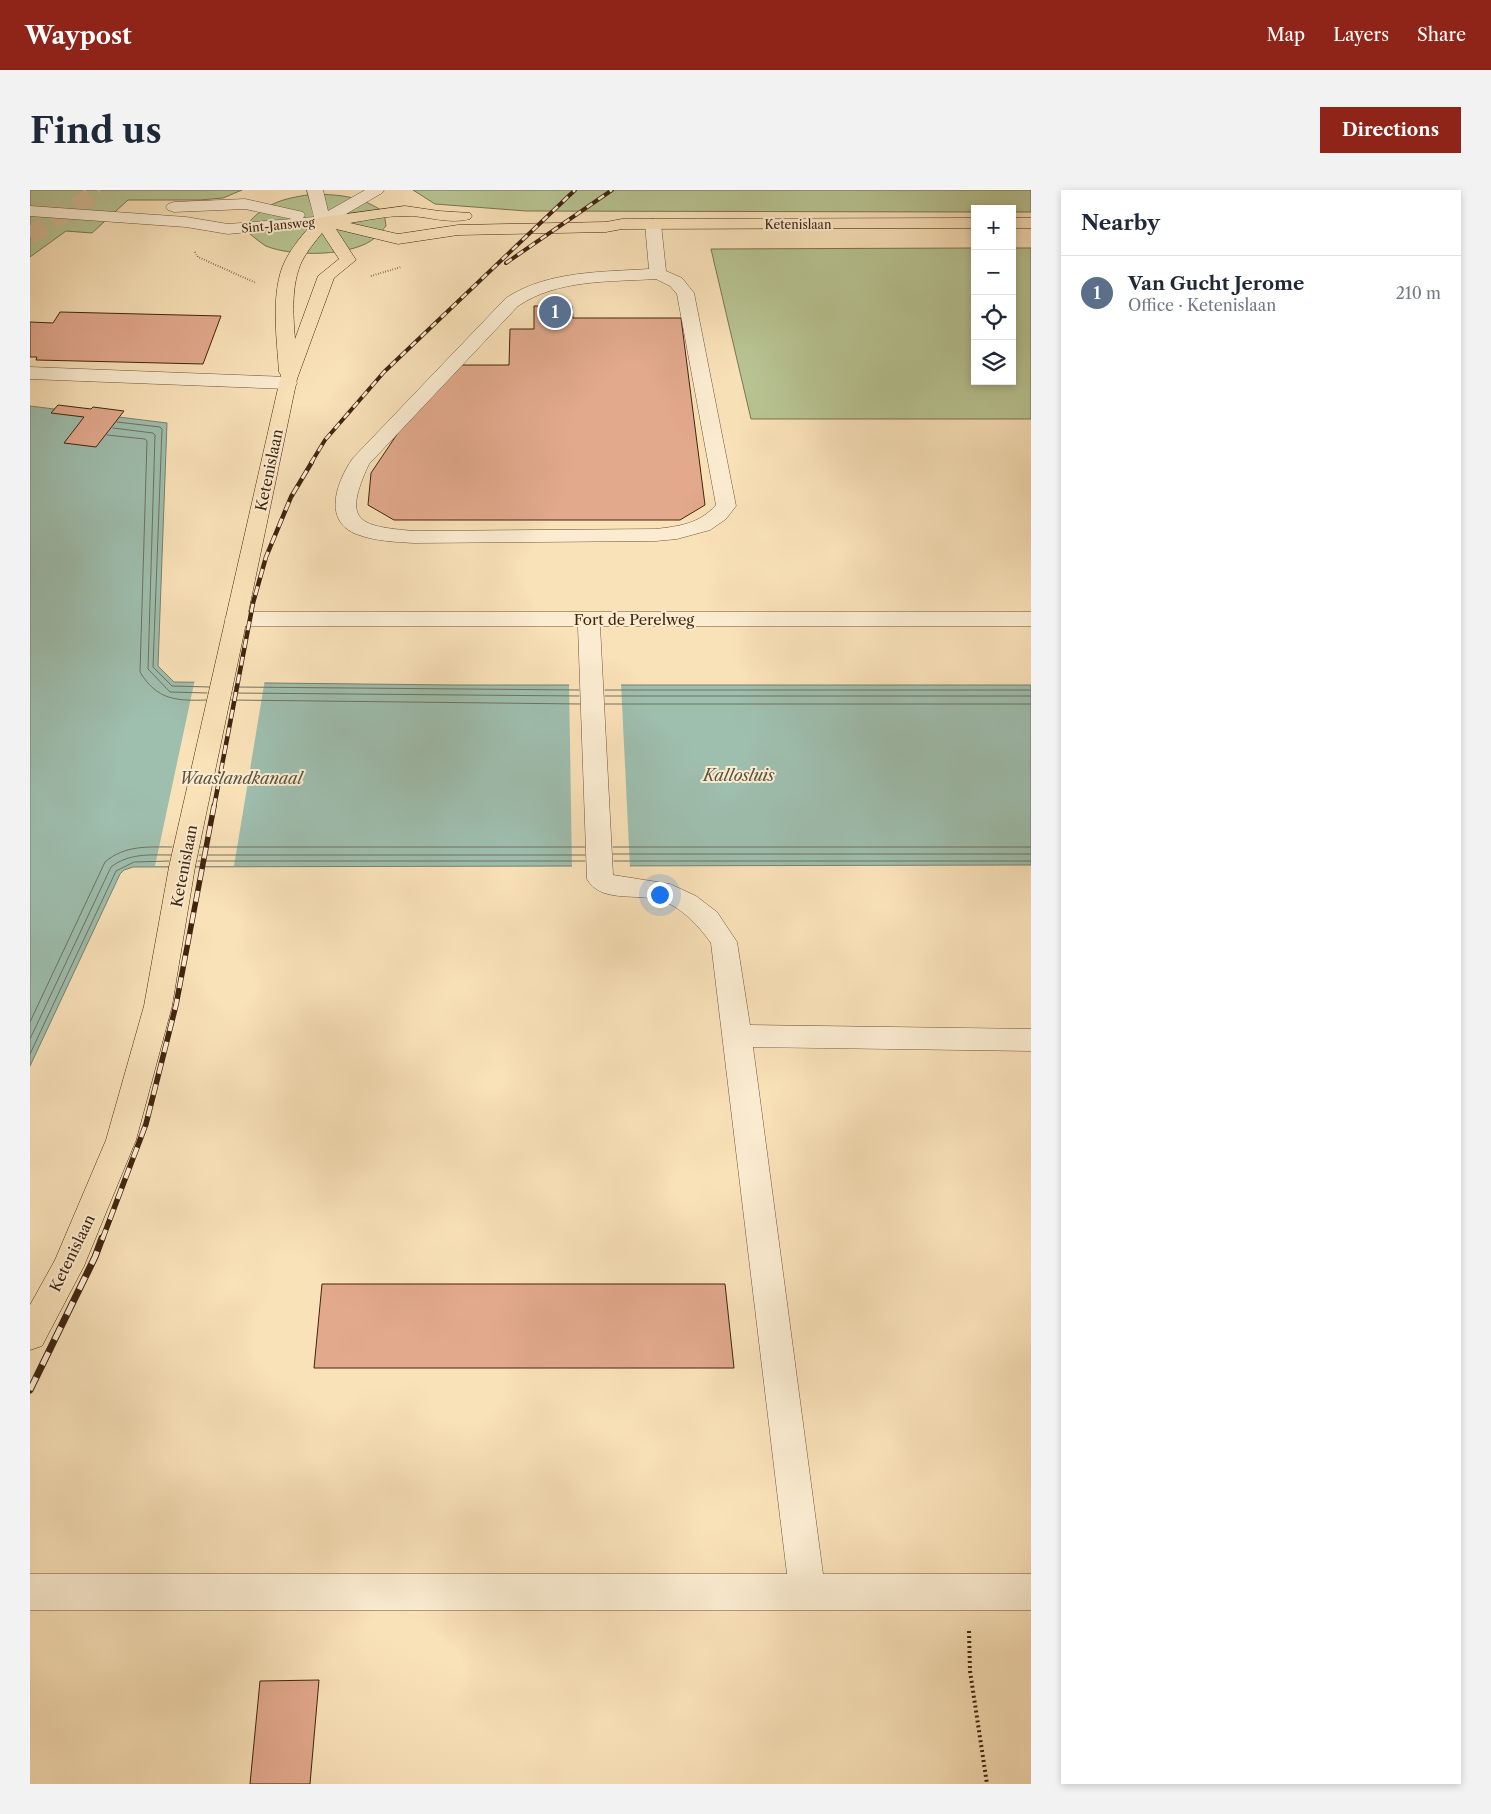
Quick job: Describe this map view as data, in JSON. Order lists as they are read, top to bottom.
{
  "streets": {
    "main road": ["Ketenislaan"],
    "street": ["Sint-Jansweg", "Fort de Perelweg"]
  },
  "crossings": [
    ["Ketenislaan", "Sint-Jansweg"],
    ["Ketenislaan", "Fort de Perelweg"]
  ],
  "water": ["Kallosluis", "Waaslandkanaal"],
  "page": {
    "header": "Waypost",
    "nav": ["Map", "Layers", "Share"],
    "buttons": "Directions",
    "title": "Find us",
    "heading": "Nearby",
    "map_buttons": ["+", "−"],
    "list": [
      {
        "mark": "1",
        "name": "Van Gucht Jerome",
        "note": "Office · Ketenislaan",
        "value": "210 m"
      }
    ],
    "pins": "1"
  }
}
